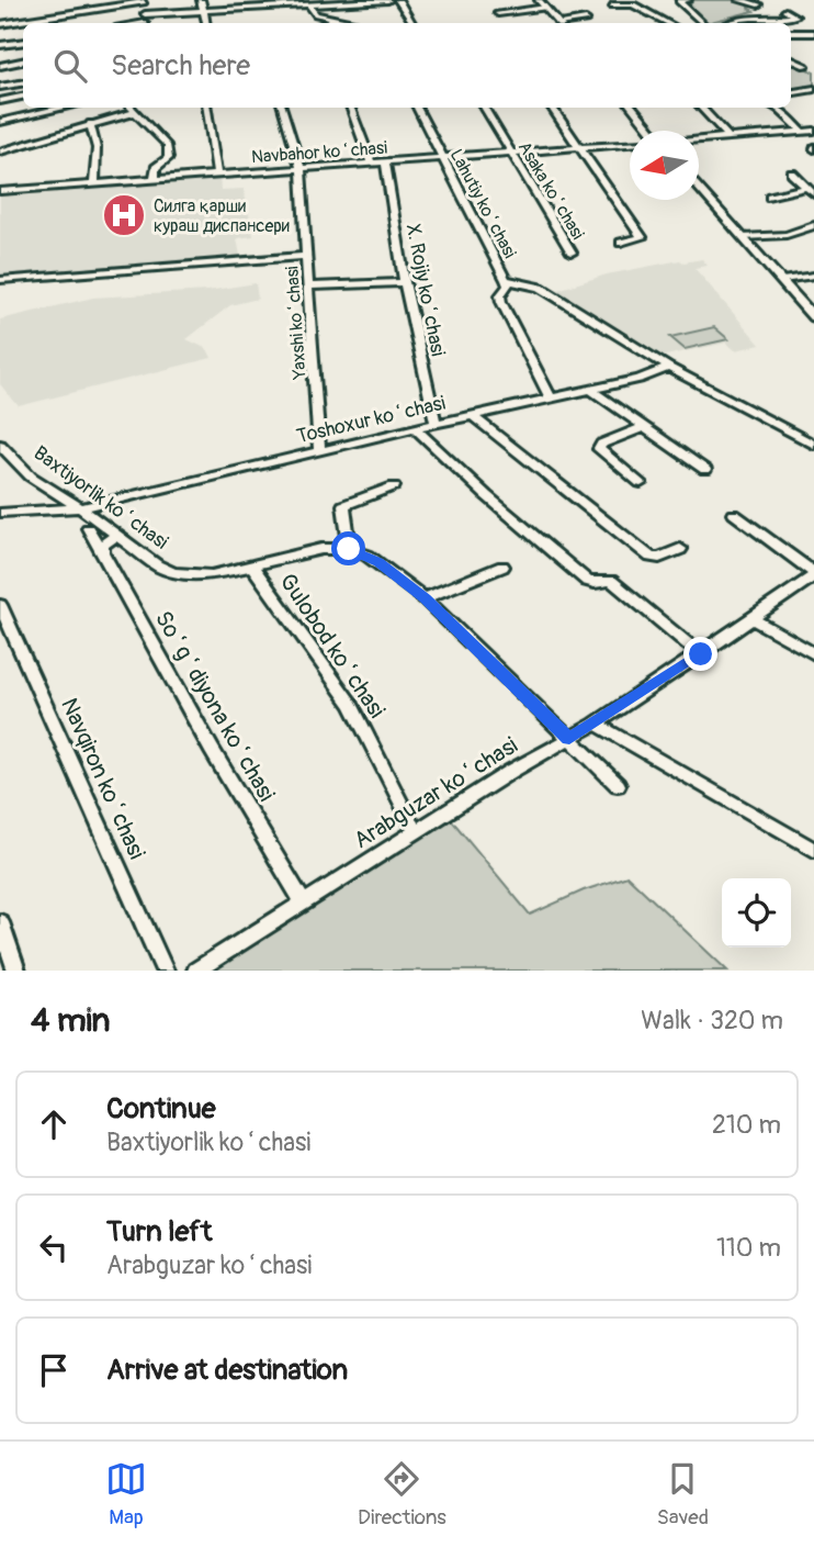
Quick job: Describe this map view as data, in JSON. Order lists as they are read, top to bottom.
{
  "streets": {
    "street": [
      "Navbahor koʻchasi",
      "Asaka koʻchasi",
      "Lahutiy koʻchasi",
      "X. Rojiy koʻchasi",
      "Yaxshi koʻchasi",
      "Toshoxur koʻchasi",
      "Baxtiyorlik koʻchasi",
      "Gulobod koʻchasi",
      "Soʻgʻdiyona koʻchasi",
      "Navqiron koʻchasi",
      "Arabguzar koʻchasi"
    ]
  },
  "crossings": [
    ["Navbahor koʻchasi", "Asaka koʻchasi"],
    ["Navbahor koʻchasi", "Lahutiy koʻchasi"],
    ["Navbahor koʻchasi", "X. Rojiy koʻchasi"],
    ["Navbahor koʻchasi", "Yaxshi koʻchasi"],
    ["Lahutiy koʻchasi", "Toshoxur koʻchasi"],
    ["X. Rojiy koʻchasi", "Toshoxur koʻchasi"],
    ["Yaxshi koʻchasi", "Toshoxur koʻchasi"],
    ["Toshoxur koʻchasi", "Baxtiyorlik koʻchasi"],
    ["Baxtiyorlik koʻchasi", "Gulobod koʻchasi"],
    ["Baxtiyorlik koʻchasi", "Arabguzar koʻchasi"],
    ["Gulobod koʻchasi", "Arabguzar koʻchasi"],
    ["Soʻgʻdiyona koʻchasi", "Arabguzar koʻchasi"]
  ],
  "places": {
    "hospital": ["Силга қарши кураш диспансери"]
  },
  "north": "left",
  "page": {
    "search": "Search here",
    "heading": ["4 min", "Walk · 320 m"],
    "list": [
      ["Continue", "Baxtiyorlik koʻchasi", "210 m"],
      ["Turn left", "Arabguzar koʻchasi", "110 m"],
      "Arrive at destination"
    ],
    "nav": ["Map", "Directions", "Saved"]
  }
}
